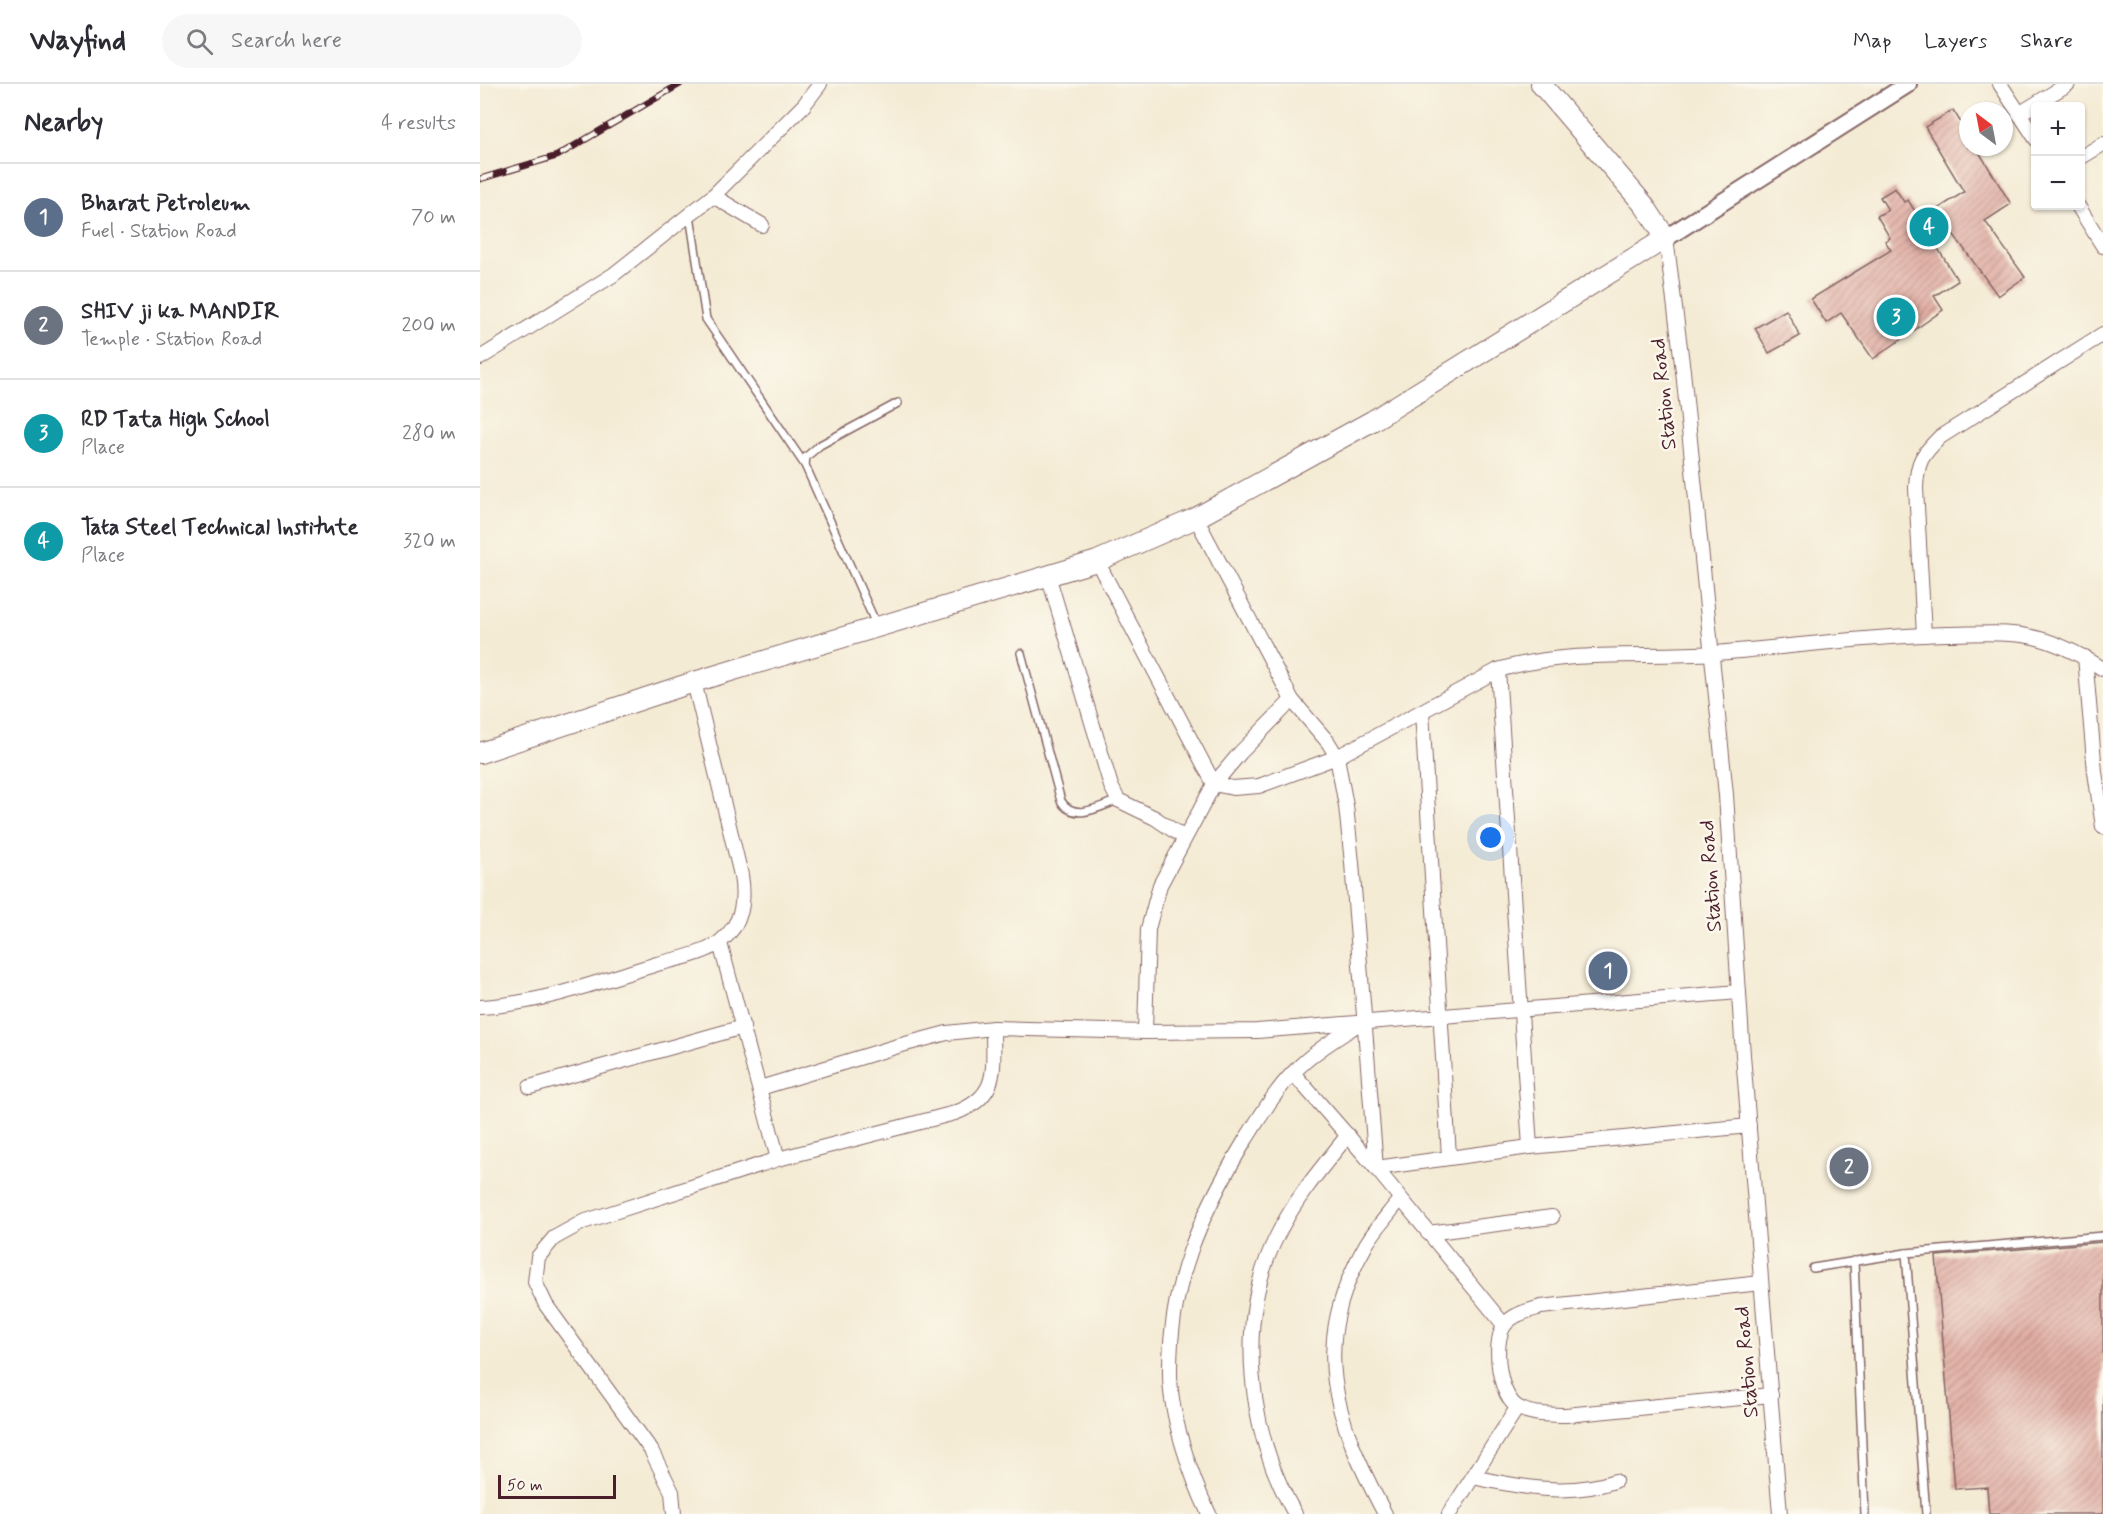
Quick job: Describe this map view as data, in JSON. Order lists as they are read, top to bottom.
{
  "streets": {
    "street": ["Station Road"]
  },
  "scale_bar": "50 m",
  "north": "top left",
  "page": {
    "header": "Wayfind",
    "search": "Search here",
    "nav": ["Map", "Layers", "Share"],
    "heading": ["Nearby", "4 results"],
    "map_buttons": ["+", "−"],
    "list": [
      {
        "mark": "1",
        "name": "Bharat Petroleum",
        "note": "Fuel · Station Road",
        "value": "70 m"
      },
      {
        "mark": "2",
        "name": "SHIV ji ka MANDIR",
        "note": "Temple · Station Road",
        "value": "200 m"
      },
      {
        "mark": "3",
        "name": "RD Tata High School",
        "note": "Place",
        "value": "280 m"
      },
      {
        "mark": "4",
        "name": "Tata Steel Technical Institute",
        "note": "Place",
        "value": "320 m"
      }
    ],
    "pins": [
      "4",
      "3",
      "1",
      "2"
    ],
    "scale": "50 m"
  }
}
